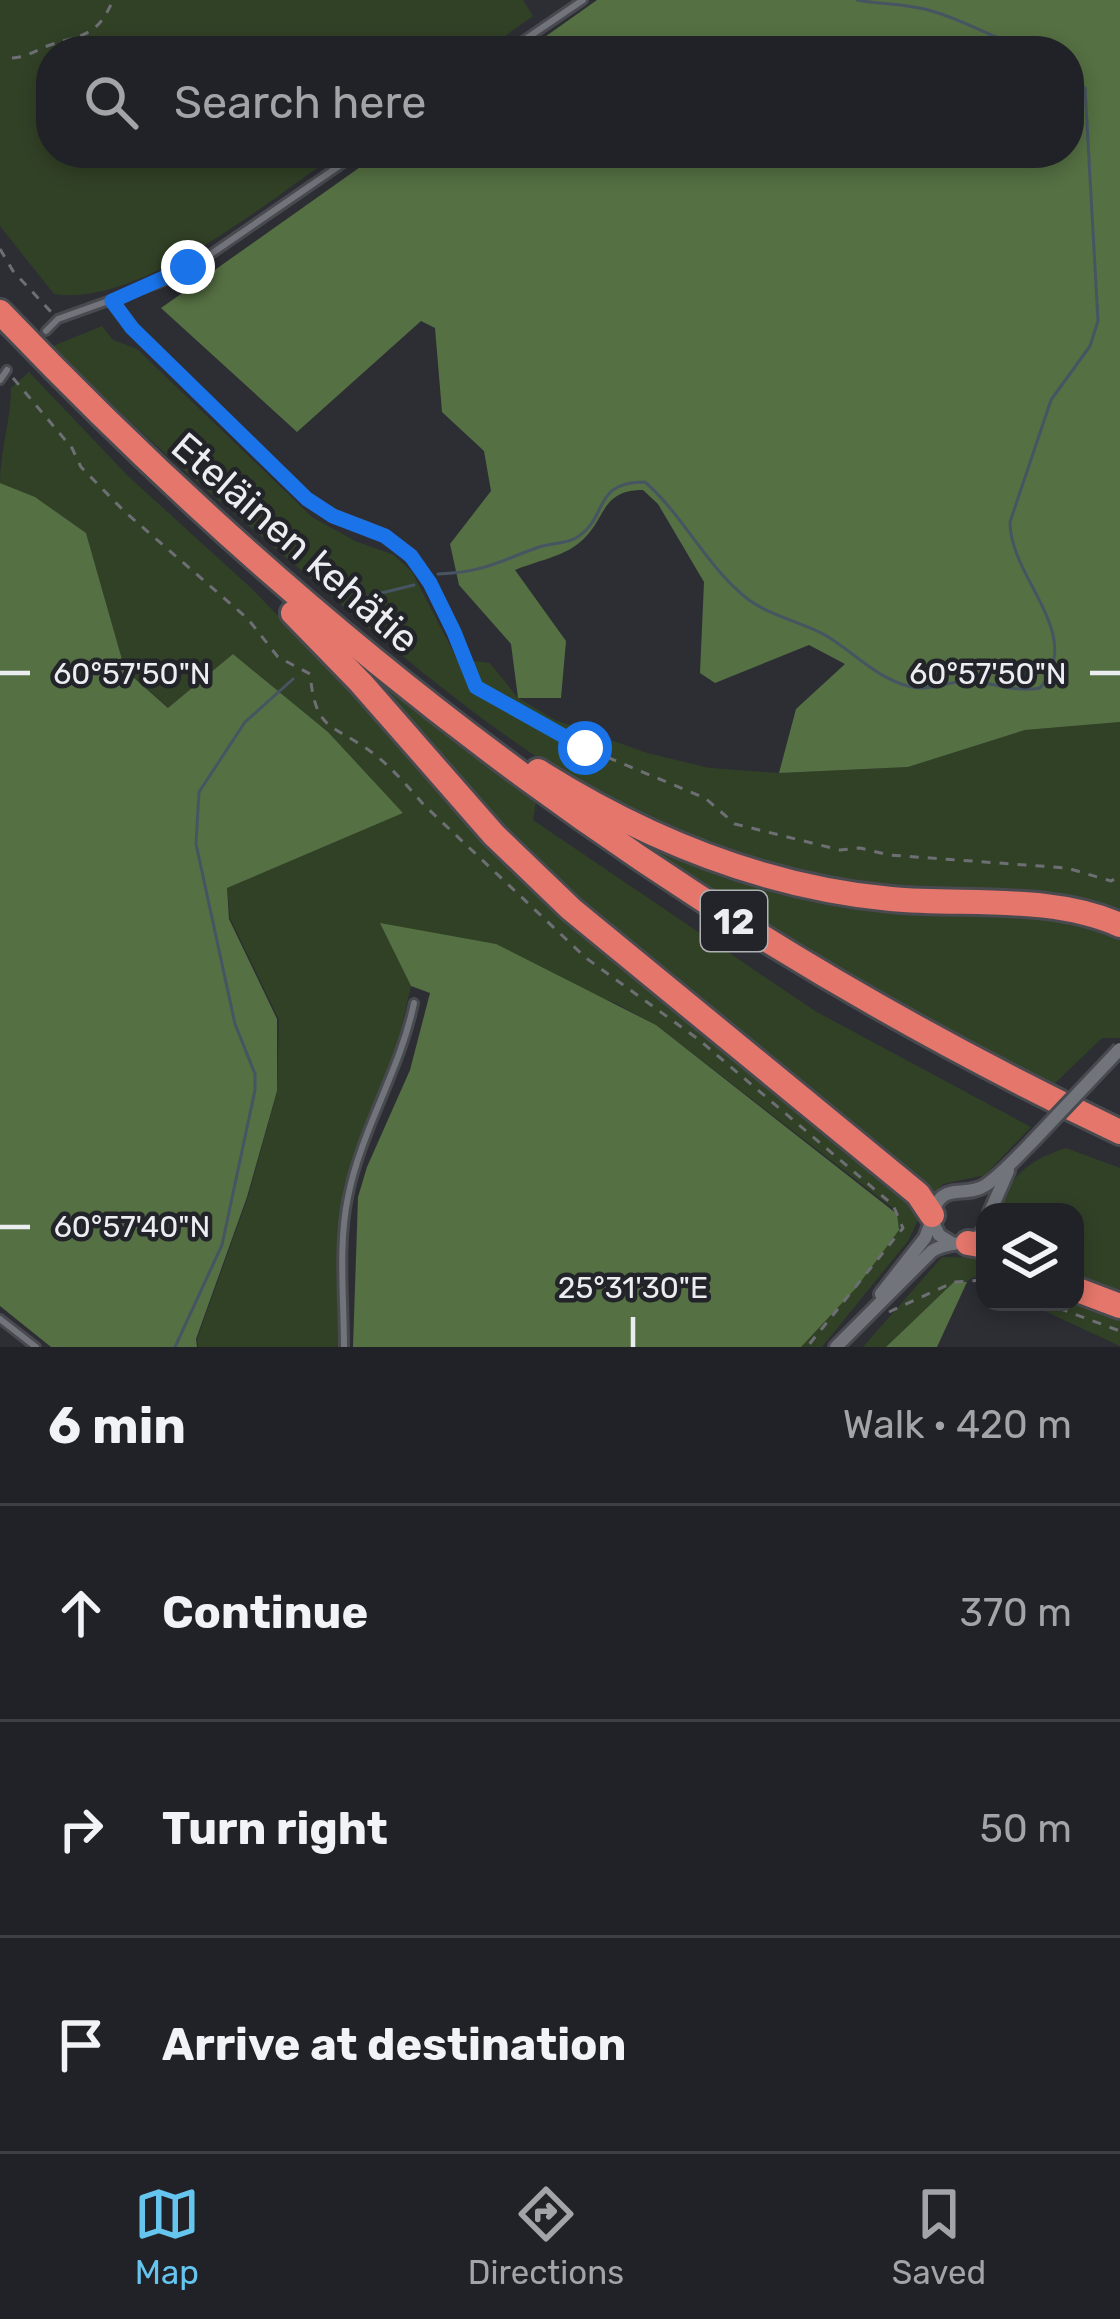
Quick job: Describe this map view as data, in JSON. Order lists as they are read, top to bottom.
{
  "streets": {
    "highway": ["Eteläinen kehätie", "12"]
  },
  "page": {
    "search": "Search here",
    "heading": ["6 min", "Walk · 420 m"],
    "list": [
      ["Continue", "370 m"],
      ["Turn right", "50 m"],
      "Arrive at destination"
    ],
    "nav": ["Map", "Directions", "Saved"]
  },
  "coordinates": ["60°57'50\"N", "60°57'40\"N", "25°31'30\"E"]
}
